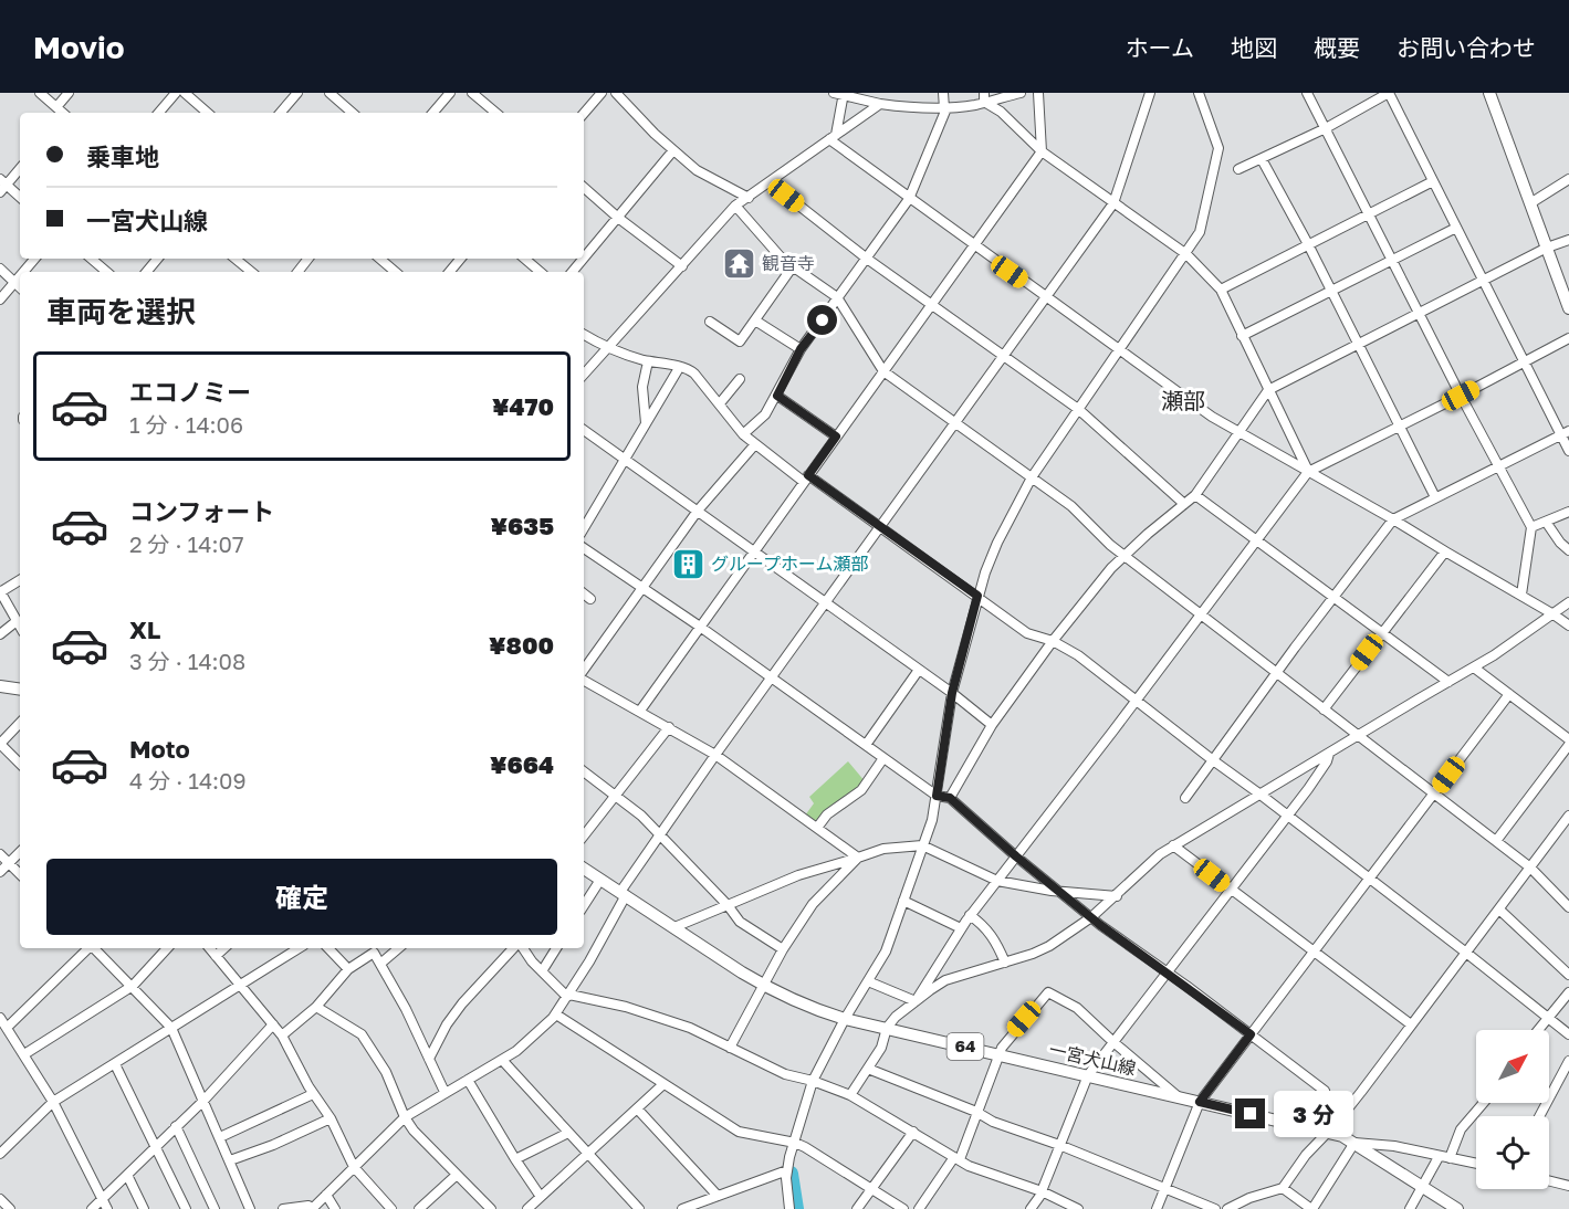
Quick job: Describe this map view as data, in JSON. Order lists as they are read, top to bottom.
{
  "streets": {
    "main road": ["64", "一宮犬山線"]
  },
  "districts": ["瀬部"],
  "places": {
    "temple": ["観音寺"],
    "building": ["グループホーム瀬部"]
  },
  "north": "top right",
  "page": {
    "header": "Movio",
    "nav": [
      "ホーム",
      "地図",
      "概要",
      "お問い合わせ"
    ],
    "banner": ["乗車地", "一宮犬山線"],
    "heading": "車両を選択",
    "list": [
      {
        "name": "エコノミー",
        "note": "1 分 · 14:06",
        "value": "¥470"
      },
      {
        "name": "コンフォート",
        "note": "2 分 · 14:07",
        "value": "¥635"
      },
      {
        "name": "XL",
        "note": "3 分 · 14:08",
        "value": "¥800"
      },
      {
        "name": "Moto",
        "note": "4 分 · 14:09",
        "value": "¥664"
      }
    ],
    "buttons": "確定",
    "bubble": "3 分"
  }
}
